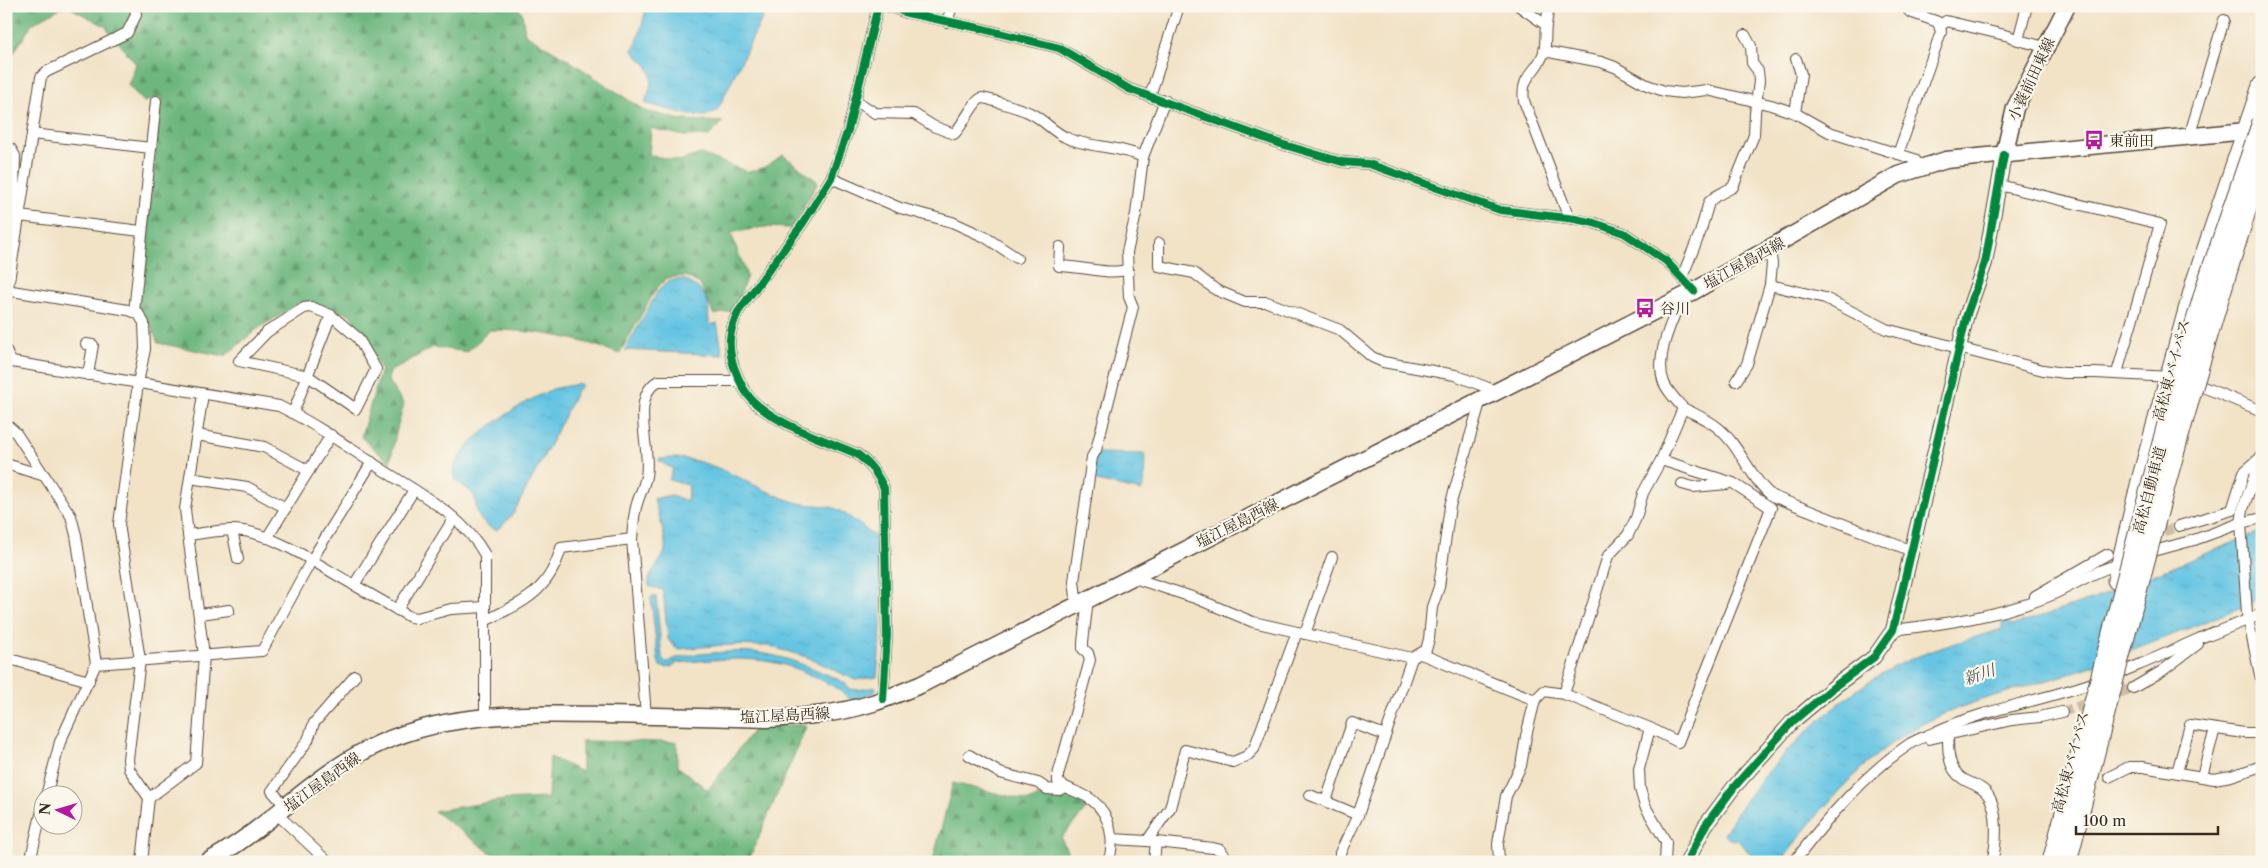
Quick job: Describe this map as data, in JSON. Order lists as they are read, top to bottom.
{
  "streets": {
    "highway": ["高松東バイパス", "高松自動車道"],
    "main road": ["小蓑前田東線", "塩江屋島西線"]
  },
  "crossings": [
    ["小蓑前田東線", "塩江屋島西線"],
    ["塩江屋島西線", "高松東バイパス"],
    ["塩江屋島西線", "高松自動車道"],
    ["高松東バイパス", "高松自動車道"]
  ],
  "water": ["新川"],
  "places": {
    "bus stop": ["東前田", "谷川"]
  },
  "scale_bar": "100 m",
  "north": "left"
}
